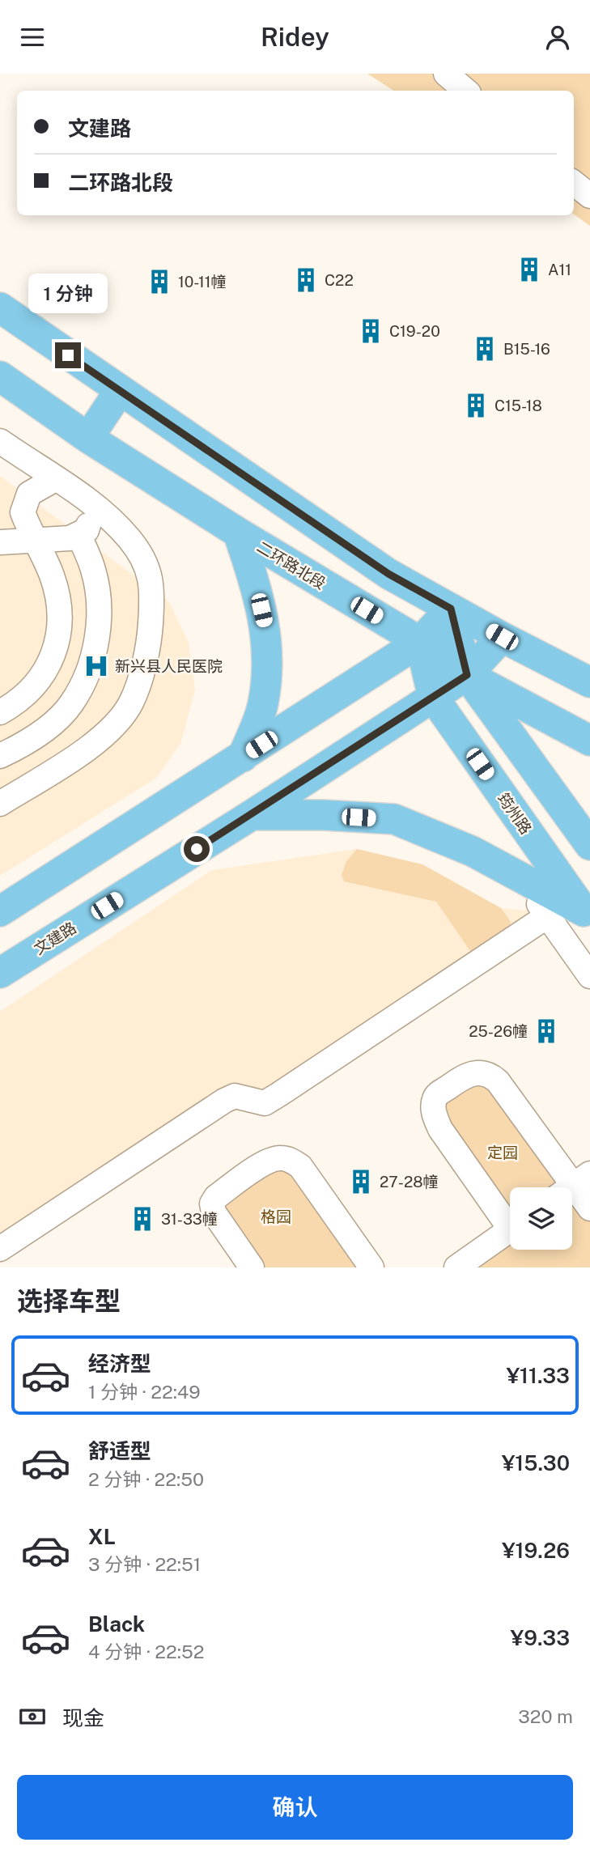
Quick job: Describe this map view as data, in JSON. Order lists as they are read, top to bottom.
{
  "streets": {
    "main road": ["二环路北段", "筠州路", "文建路"]
  },
  "crossings": [
    ["二环路北段", "筠州路"],
    ["二环路北段", "文建路"],
    ["筠州路", "文建路"]
  ],
  "parks": ["定园", "格园"],
  "places": {
    "building": [
      "A11",
      "C22",
      "10-11幢",
      "C19-20",
      "B15-16",
      "C15-18",
      "25-26幢",
      "27-28幢",
      "31-33幢"
    ],
    "hospital": ["新兴县人民医院"]
  },
  "page": {
    "header": "Ridey",
    "banner": ["文建路", "二环路北段"],
    "bubble": "1 分钟",
    "heading": "选择车型",
    "list": [
      {
        "name": "经济型",
        "note": "1 分钟 · 22:49",
        "value": "¥11.33"
      },
      {
        "name": "舒适型",
        "note": "2 分钟 · 22:50",
        "value": "¥15.30"
      },
      {
        "name": "XL",
        "note": "3 分钟 · 22:51",
        "value": "¥19.26"
      },
      {
        "name": "Black",
        "note": "4 分钟 · 22:52",
        "value": "¥9.33"
      }
    ],
    "pay": ["现金", "320 m"],
    "buttons": "确认"
  }
}
